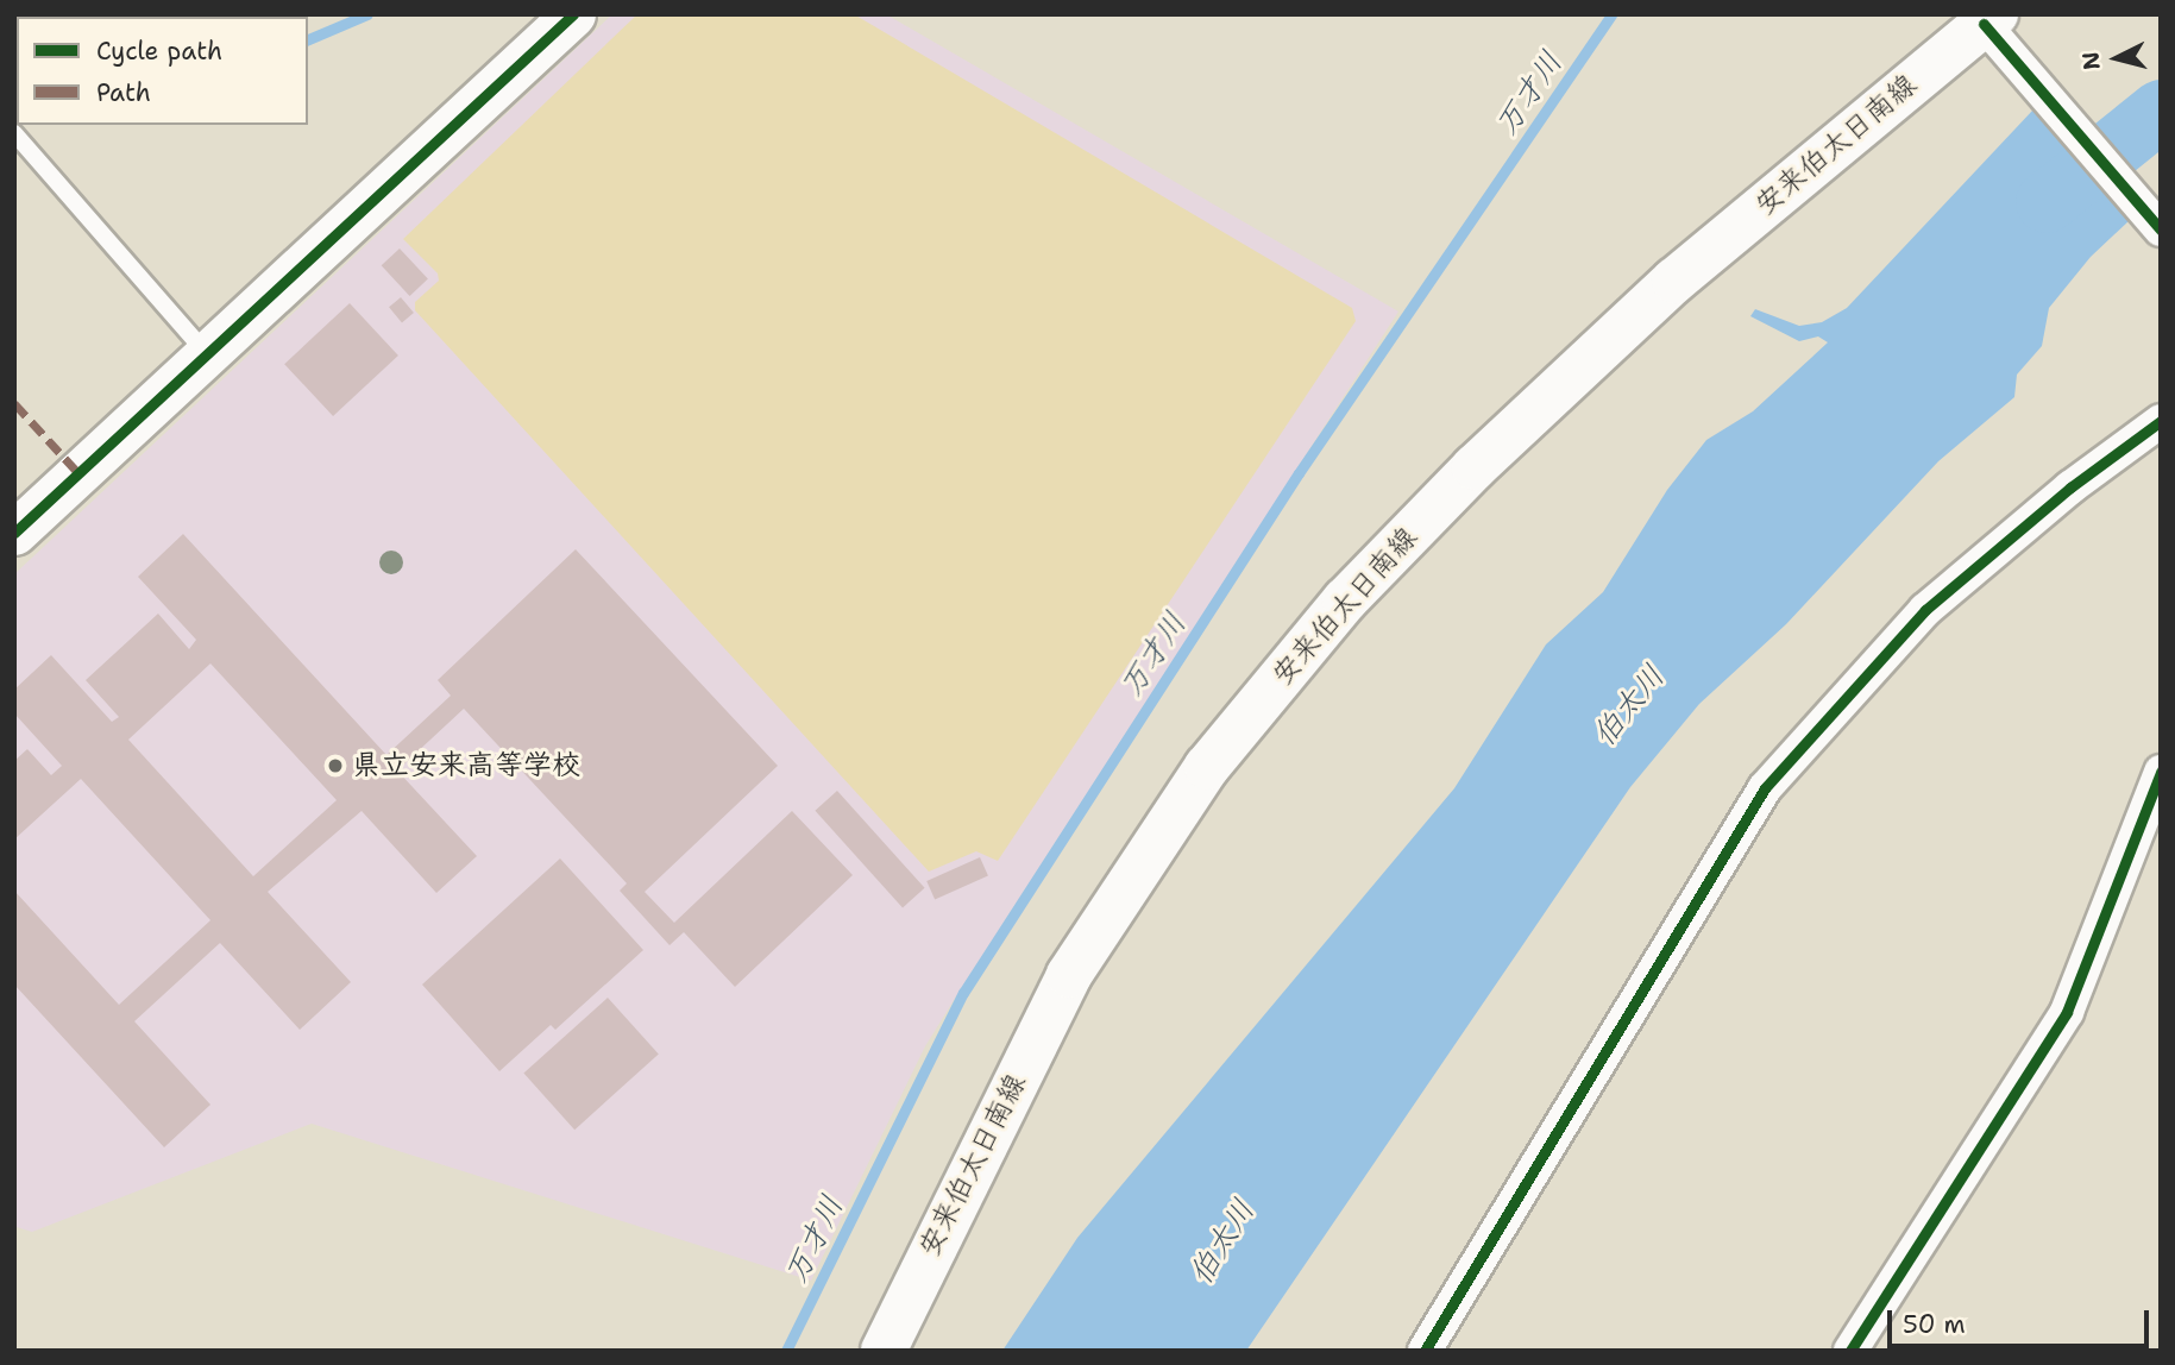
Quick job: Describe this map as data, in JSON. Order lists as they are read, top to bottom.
{
  "streets": {
    "main road": ["安来伯太日南線"]
  },
  "water": ["万才川", "伯太川"],
  "places": ["県立安来高等学校"],
  "legend": ["Cycle path", "Path"],
  "scale_bar": "50 m",
  "north": "left"
}
